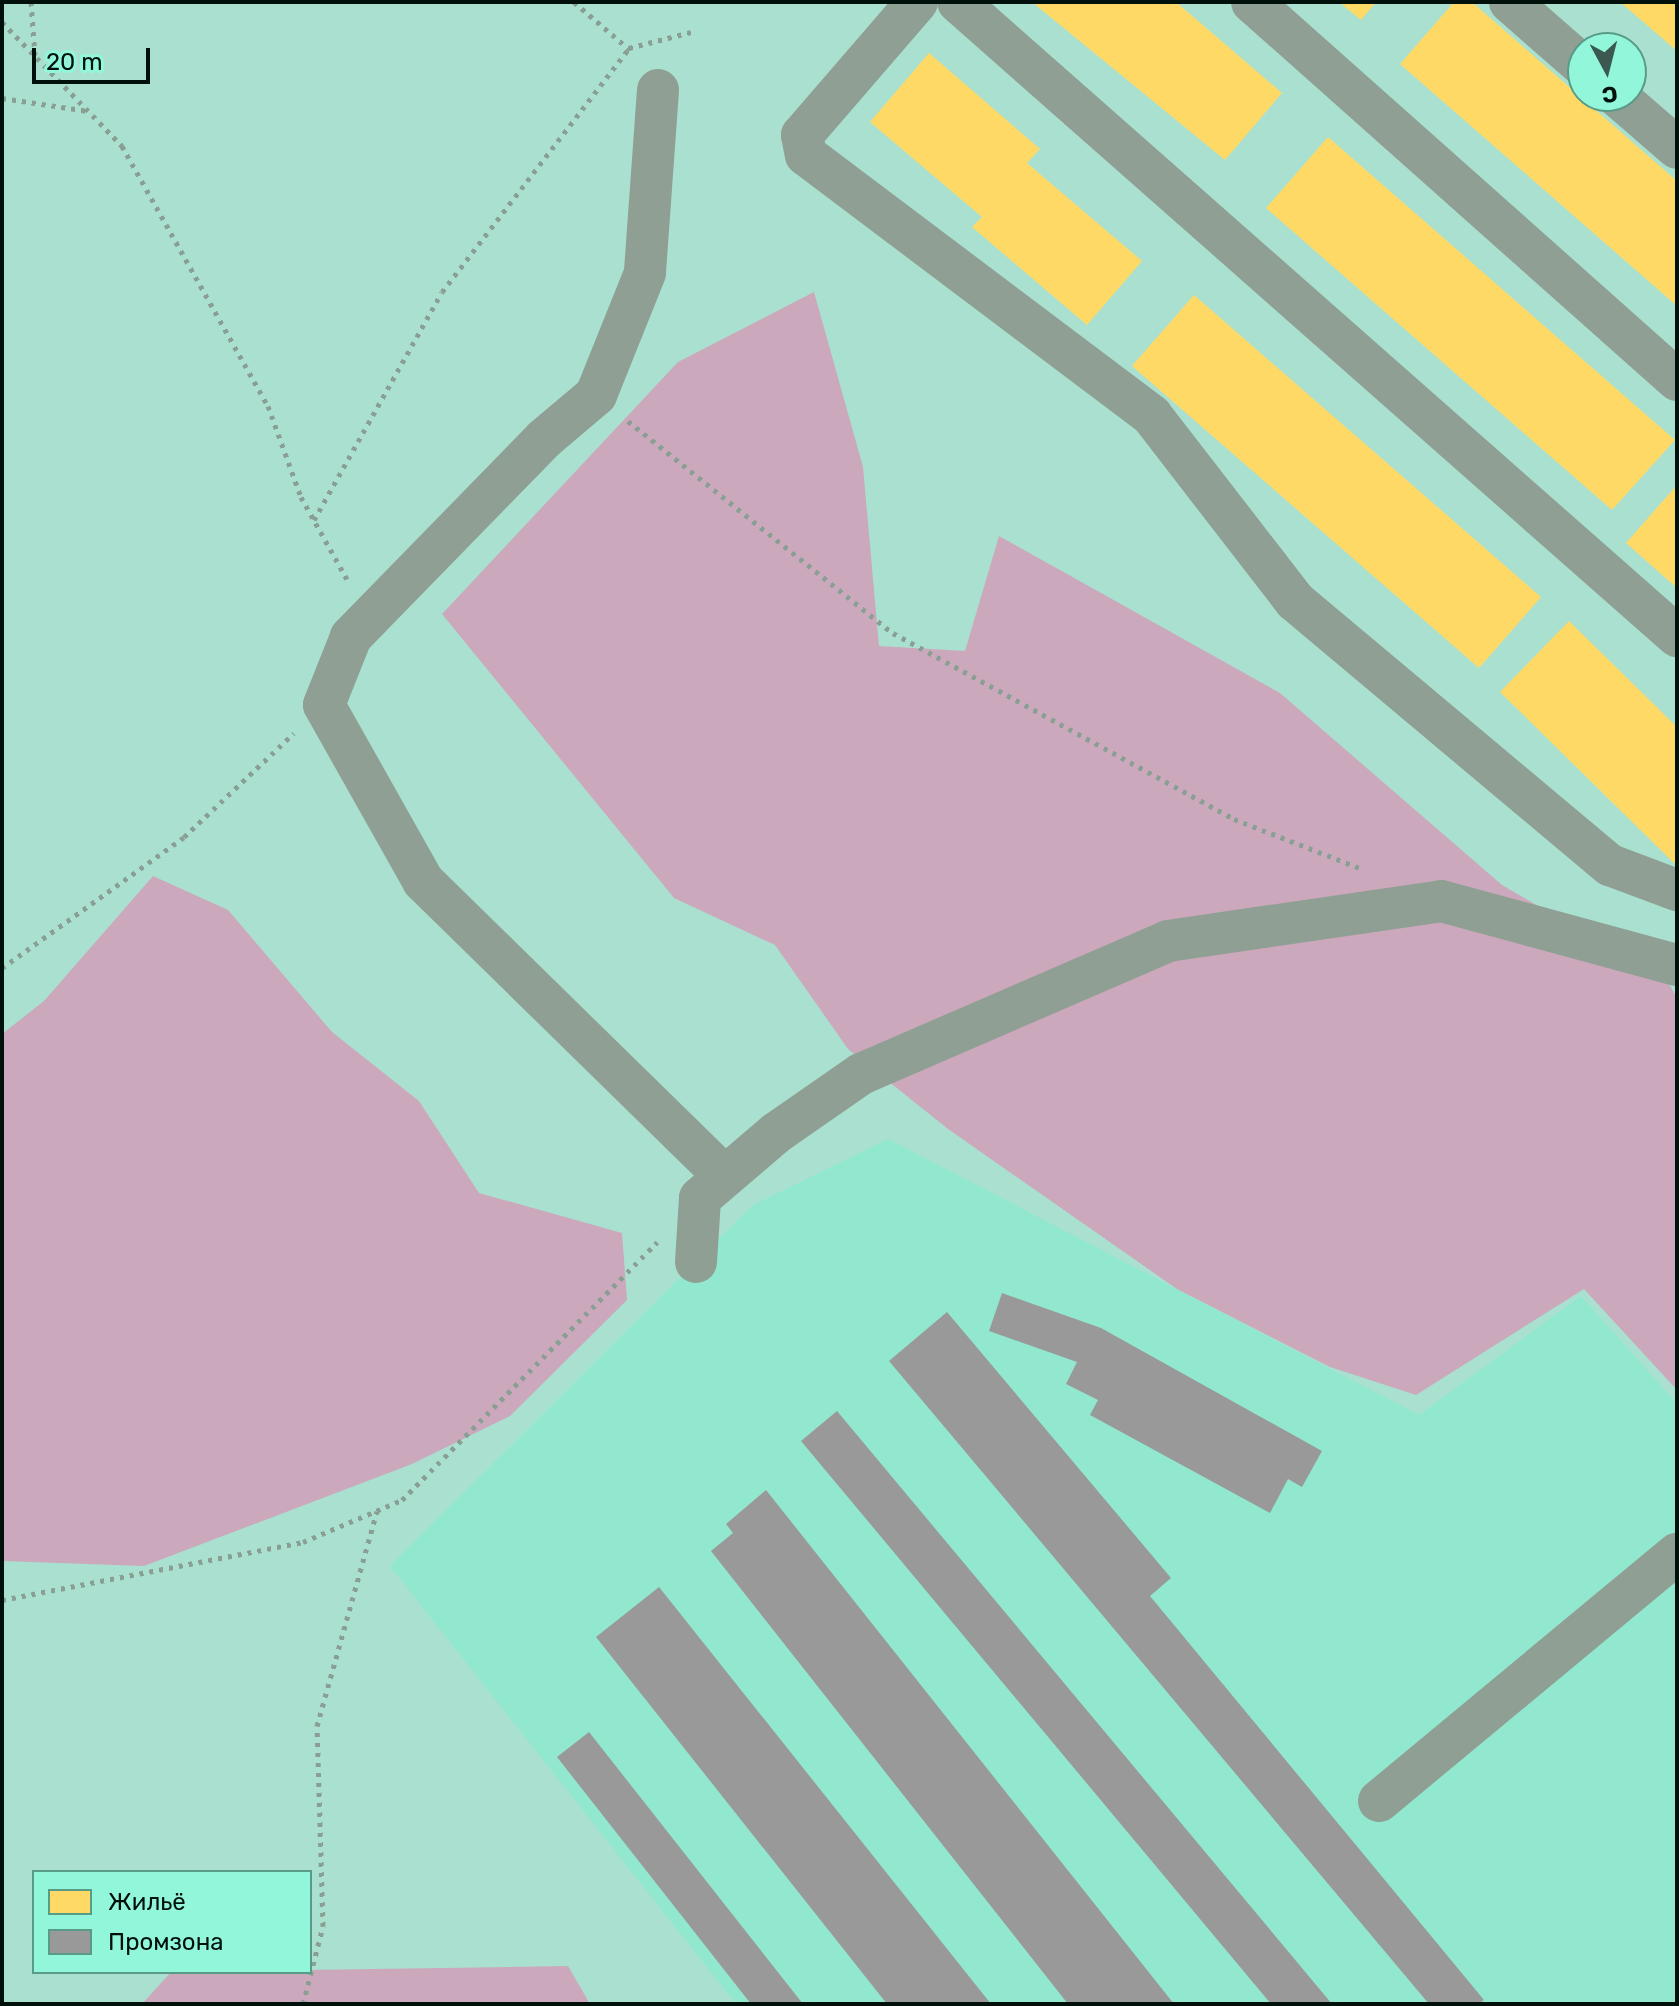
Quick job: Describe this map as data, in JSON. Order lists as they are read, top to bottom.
{
  "legend": ["Жильё", "Промзона"],
  "scale_bar": "20 m",
  "north": "bottom"
}
